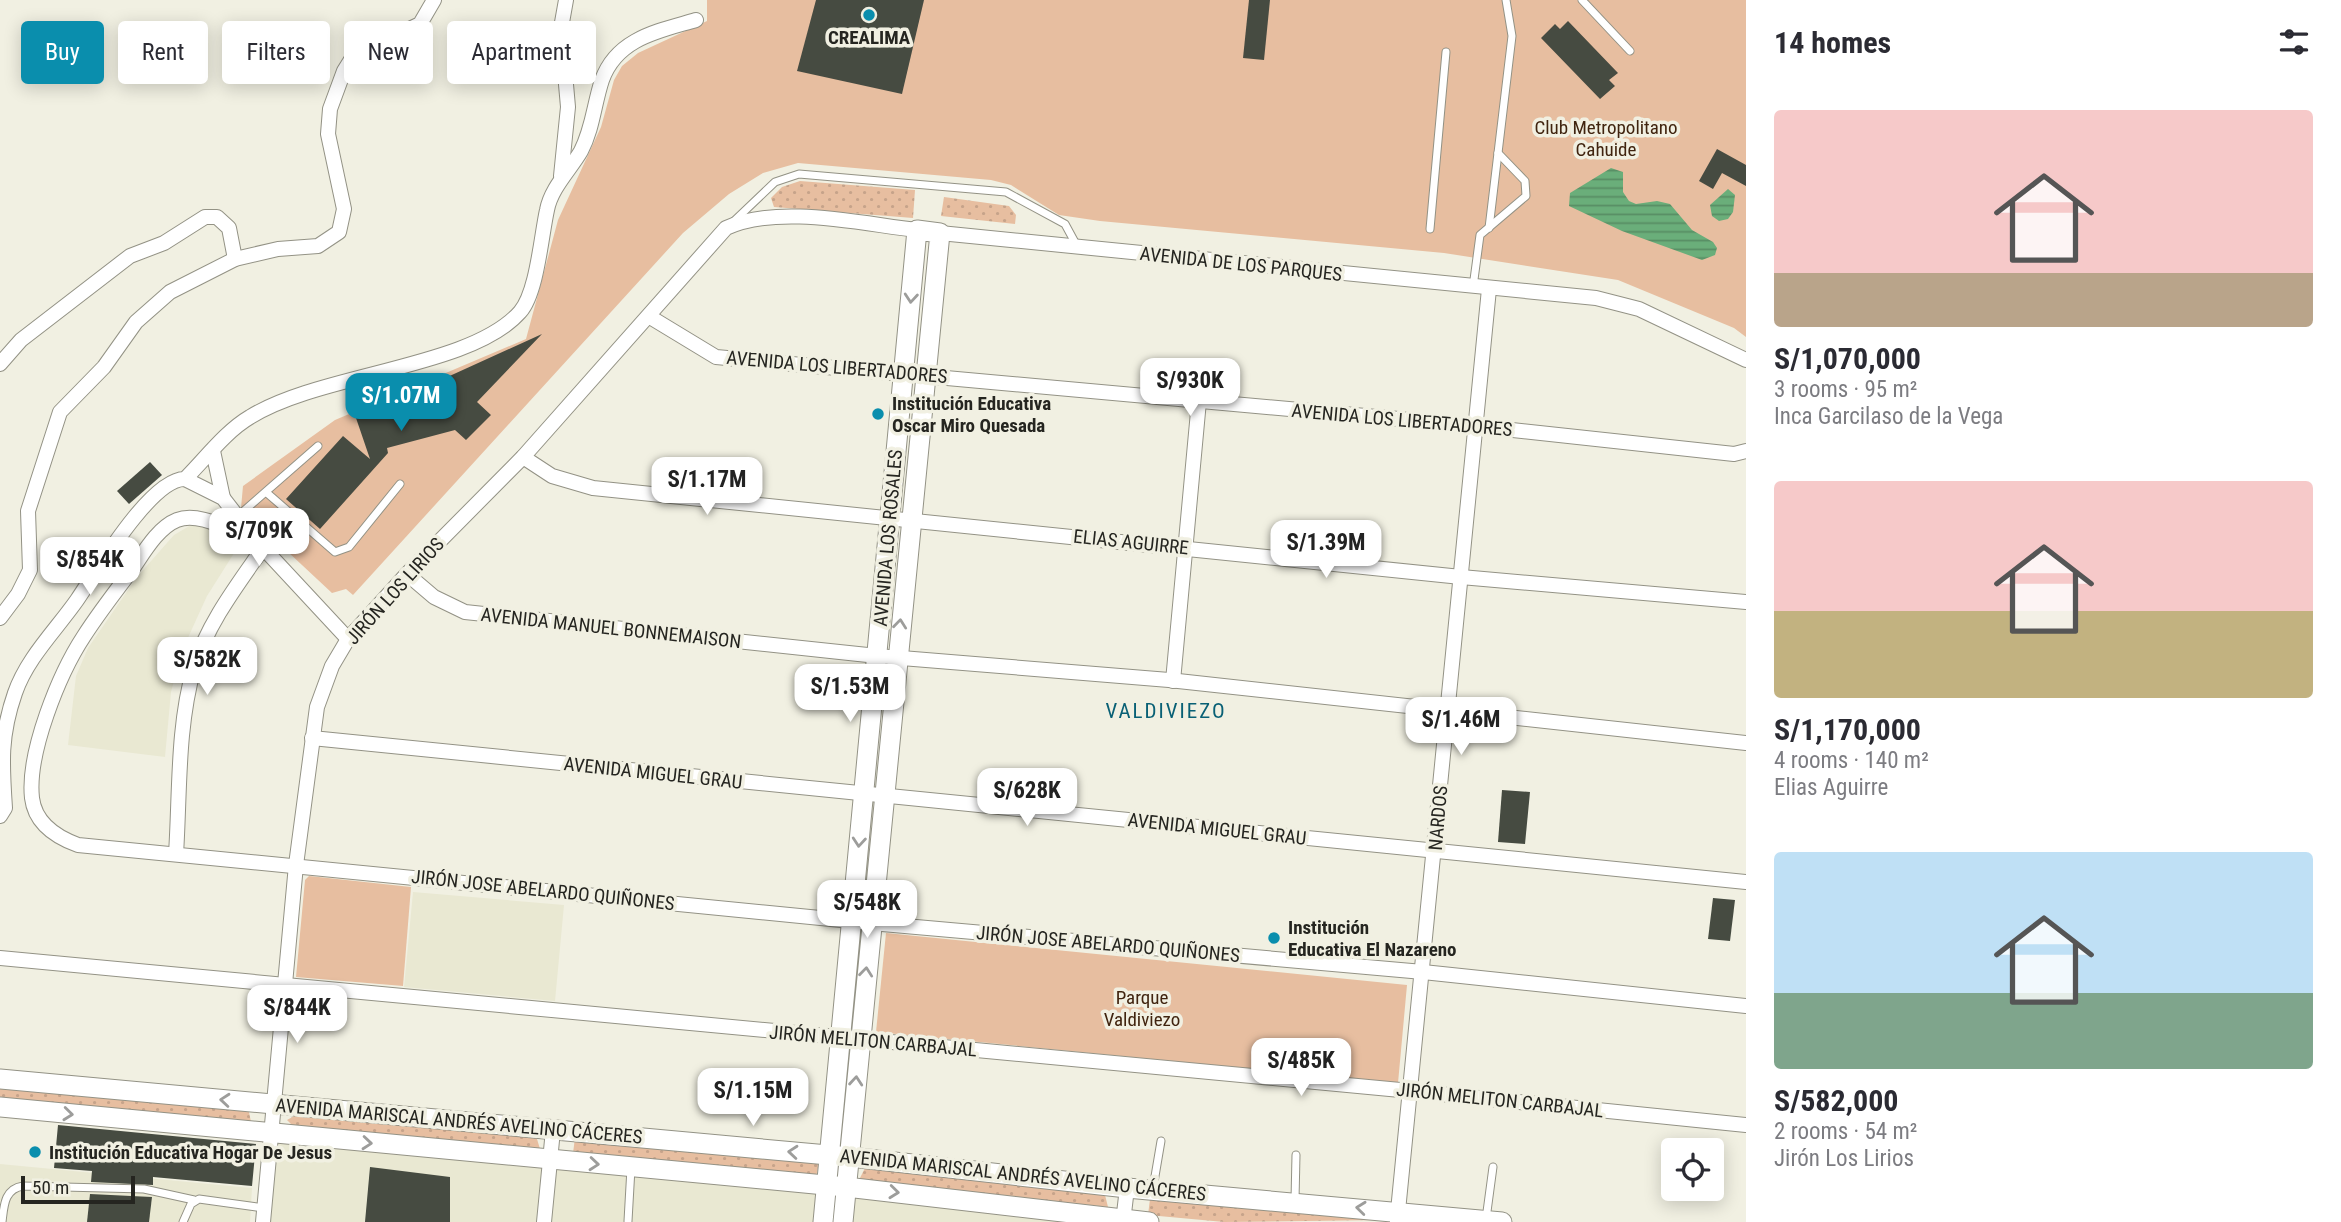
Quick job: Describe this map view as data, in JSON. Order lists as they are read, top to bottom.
{
  "streets": {
    "street": [
      "AVENIDA DE LOS PARQUES",
      "AVENIDA LOS LIBERTADORES",
      "AVENIDA LOS ROSALES",
      "ELIAS AGUIRRE",
      "JIRÓN LOS LIRIOS",
      "AVENIDA MANUEL BONNEMAISON",
      "AVENIDA MIGUEL GRAU",
      "NARDOS",
      "JIRÓN JOSE ABELARDO QUIÑONES",
      "JIRÓN MELITON CARBAJAL",
      "AVENIDA MARISCAL ANDRÉS AVELINO CÁCERES"
    ]
  },
  "crossings": [
    ["AVENIDA DE LOS PARQUES", "AVENIDA LOS ROSALES"],
    ["AVENIDA DE LOS PARQUES", "JIRÓN LOS LIRIOS"],
    ["AVENIDA DE LOS PARQUES", "NARDOS"],
    ["AVENIDA LOS LIBERTADORES", "AVENIDA LOS ROSALES"],
    ["AVENIDA LOS LIBERTADORES", "JIRÓN LOS LIRIOS"],
    ["AVENIDA LOS LIBERTADORES", "NARDOS"],
    ["AVENIDA LOS ROSALES", "ELIAS AGUIRRE"],
    ["AVENIDA LOS ROSALES", "AVENIDA MANUEL BONNEMAISON"],
    ["AVENIDA LOS ROSALES", "AVENIDA MIGUEL GRAU"],
    ["AVENIDA LOS ROSALES", "JIRÓN JOSE ABELARDO QUIÑONES"],
    ["AVENIDA LOS ROSALES", "JIRÓN MELITON CARBAJAL"],
    ["AVENIDA LOS ROSALES", "AVENIDA MARISCAL ANDRÉS AVELINO CÁCERES"],
    ["ELIAS AGUIRRE", "JIRÓN LOS LIRIOS"],
    ["ELIAS AGUIRRE", "NARDOS"],
    ["JIRÓN LOS LIRIOS", "AVENIDA MANUEL BONNEMAISON"],
    ["JIRÓN LOS LIRIOS", "AVENIDA MIGUEL GRAU"],
    ["JIRÓN LOS LIRIOS", "JIRÓN JOSE ABELARDO QUIÑONES"],
    ["JIRÓN LOS LIRIOS", "JIRÓN MELITON CARBAJAL"],
    ["JIRÓN LOS LIRIOS", "AVENIDA MARISCAL ANDRÉS AVELINO CÁCERES"],
    ["AVENIDA MANUEL BONNEMAISON", "NARDOS"],
    ["AVENIDA MIGUEL GRAU", "NARDOS"],
    ["NARDOS", "JIRÓN JOSE ABELARDO QUIÑONES"],
    ["NARDOS", "JIRÓN MELITON CARBAJAL"],
    ["NARDOS", "AVENIDA MARISCAL ANDRÉS AVELINO CÁCERES"]
  ],
  "districts": ["VALDIVIEZO"],
  "parks": ["Club Metropolitano Cahuide", "Parque Valdiviezo"],
  "places": [
    "CREALIMA",
    "Institución Educativa Oscar Miro Quesada",
    "Institución Educativa El Nazareno",
    "Institución Educativa Hogar De Jesus"
  ],
  "scale_bar": "50 m",
  "page": {
    "heading": "14 homes",
    "chip": [
      "Buy",
      "Rent",
      "Filters",
      "New",
      "Apartment"
    ],
    "list": [
      {
        "name": "S/1,070,000",
        "note": "3 rooms · 95 m² · Inca Garcilaso de la Vega"
      },
      {
        "name": "S/1,170,000",
        "note": "4 rooms · 140 m² · Elias Aguirre"
      },
      {
        "name": "S/582,000",
        "note": "2 rooms · 54 m² · Jirón Los Lirios"
      }
    ],
    "price": [
      "S/930K",
      "S/1.07M",
      "S/1.17M",
      "S/709K",
      "S/1.39M",
      "S/854K",
      "S/582K",
      "S/1.53M",
      "S/1.46M",
      "S/628K",
      "S/548K",
      "S/844K",
      "S/485K",
      "S/1.15M"
    ],
    "scale": "50 m"
  }
}
